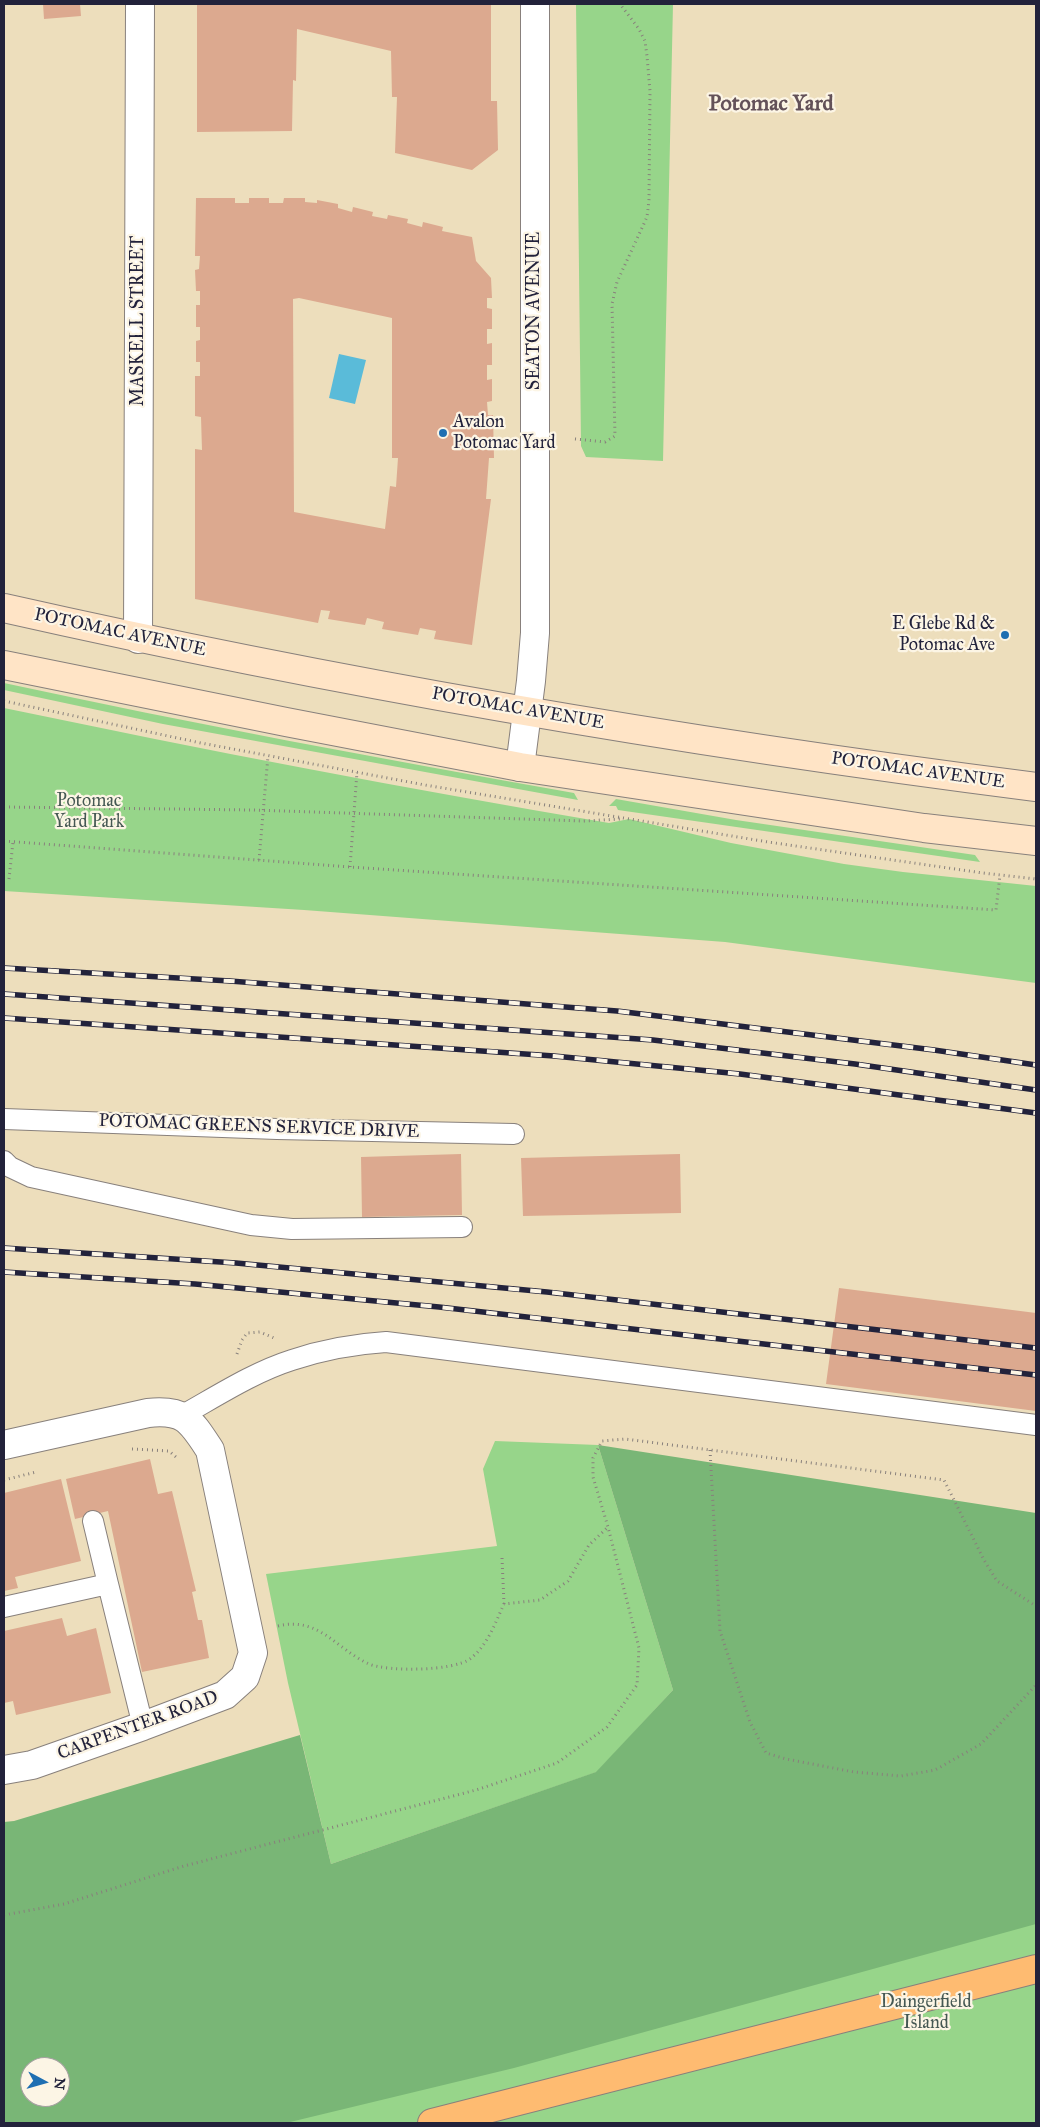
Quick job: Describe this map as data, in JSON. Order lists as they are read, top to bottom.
{
  "streets": {
    "street": [
      "SEATON AVENUE",
      "MASKELL STREET",
      "POTOMAC AVENUE",
      "CARPENTER ROAD"
    ],
    "lane": ["POTOMAC GREENS SERVICE DRIVE"]
  },
  "crossings": [
    ["SEATON AVENUE", "POTOMAC AVENUE"],
    ["MASKELL STREET", "POTOMAC AVENUE"]
  ],
  "districts": ["Potomac Yard"],
  "parks": ["Potomac Yard Park", "Daingerfield Island"],
  "places": ["Avalon Potomac Yard", "E Glebe Rd & Potomac Ave"],
  "north": "right"
}
